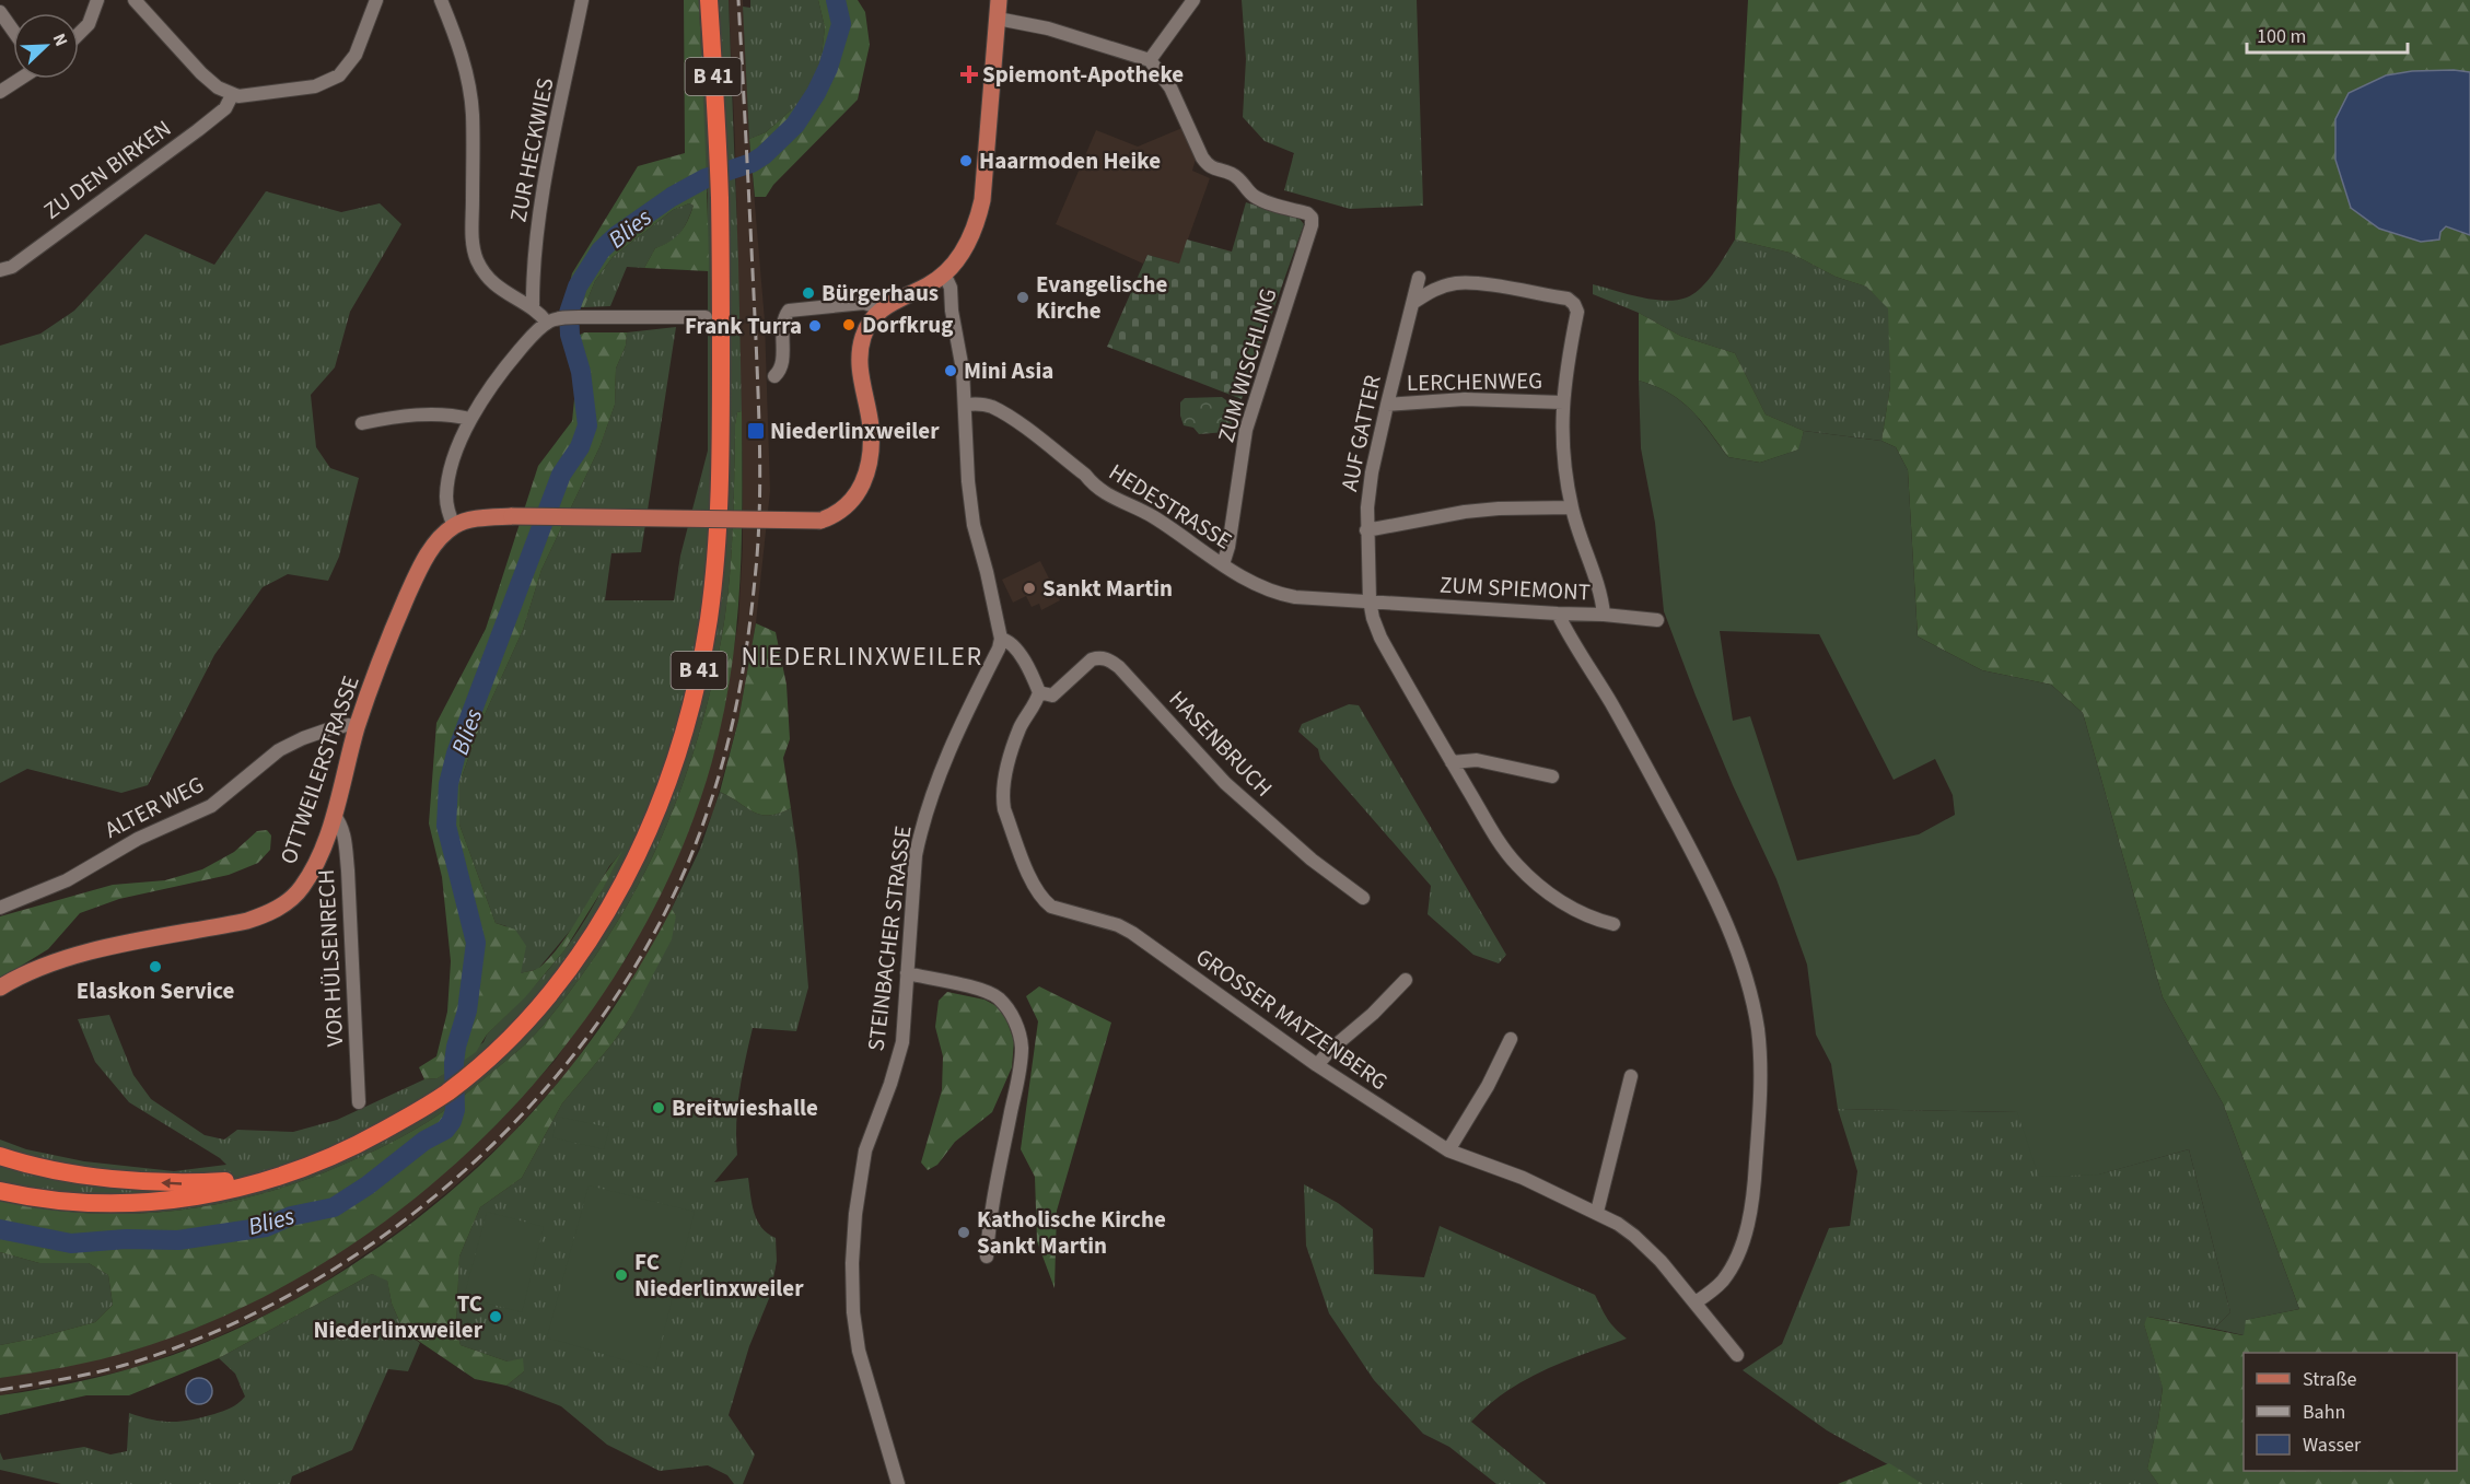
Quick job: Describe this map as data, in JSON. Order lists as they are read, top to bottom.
{
  "streets": {
    "highway": ["B 41"],
    "main road": ["OTTWEILERSTRASSE"],
    "street": [
      "ZUR HECKWIES",
      "ZU DEN BIRKEN",
      "ZUM WISCHLING",
      "LERCHENWEG",
      "AUF GATTER",
      "HEDESTRASSE",
      "ZUM SPIEMONT",
      "HASENBRUCH",
      "ALTER WEG",
      "STEINBACHER STRASSE",
      "VOR HÜLSENRECH",
      "GROSSER MATZENBERG"
    ]
  },
  "crossings": [
    ["ZUM WISCHLING", "HEDESTRASSE"],
    ["LERCHENWEG", "AUF GATTER"],
    ["AUF GATTER", "HEDESTRASSE"],
    ["AUF GATTER", "ZUM SPIEMONT"],
    ["HEDESTRASSE", "ZUM SPIEMONT"],
    ["HASENBRUCH", "GROSSER MATZENBERG"],
    ["OTTWEILERSTRASSE", "ALTER WEG"],
    ["OTTWEILERSTRASSE", "VOR HÜLSENRECH"]
  ],
  "districts": ["NIEDERLINXWEILER"],
  "water": ["Blies"],
  "places": {
    "health": ["Spiemont-Apotheke"],
    "other": [
      "Haarmoden Heike",
      "Bürgerhaus",
      "Evangelische Kirche",
      "Dorfkrug",
      "Frank Turra",
      "Mini Asia",
      "Sankt Martin",
      "Elaskon Service",
      "Breitwieshalle",
      "Katholische Kirche Sankt Martin",
      "FC Niederlinxweiler",
      "TC Niederlinxweiler"
    ],
    "transit": ["Niederlinxweiler"]
  },
  "legend": ["Straße", "Bahn", "Wasser"],
  "scale_bar": "100 m",
  "north": "top right"
}
